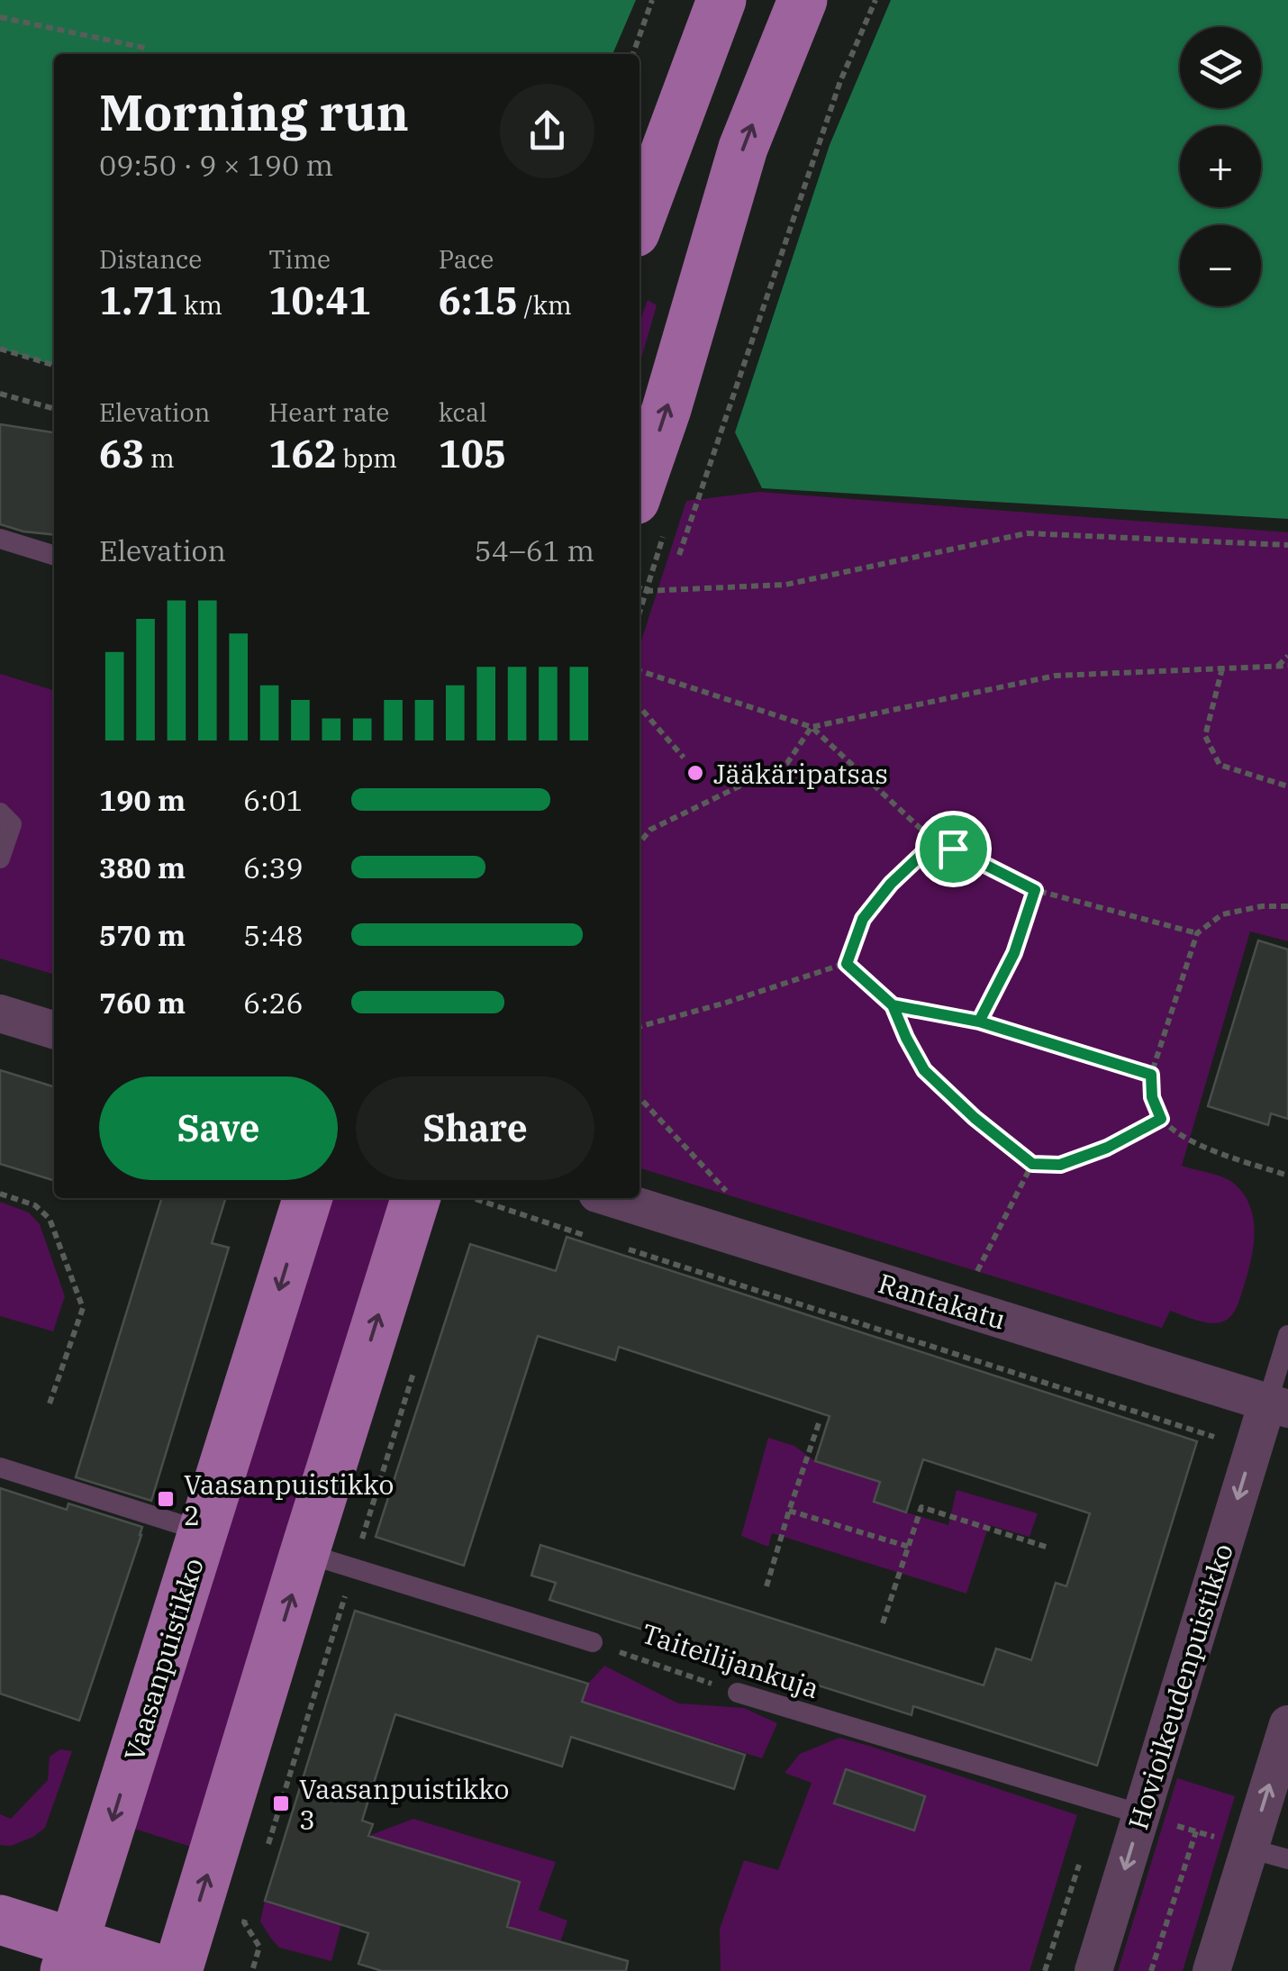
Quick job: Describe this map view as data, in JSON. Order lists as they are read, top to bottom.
{
  "streets": {
    "main road": ["Vaasanpuistikko"],
    "street": ["Rantakatu", "Hovioikeudenpuistikko"],
    "lane": ["Taiteilijankuja"]
  },
  "crossings": [
    ["Rantakatu", "Hovioikeudenpuistikko"],
    ["Taiteilijankuja", "Hovioikeudenpuistikko"]
  ],
  "places": {
    "other": ["Jääkäripatsas"],
    "transit": ["Vaasanpuistikko 2", "Vaasanpuistikko 3"]
  },
  "page": {
    "map_buttons": ["+", "−"],
    "heading": ["Morning run", "09:50 · 9 × 190 m"],
    "stats": [
      ["Distance", "1.71 km"],
      ["Time", "10:41"],
      ["Pace", "6:15 /km"],
      ["Elevation", "63 m"],
      ["Heart rate", "162 bpm"],
      ["kcal", "105"]
    ],
    "chart": ["Elevation", "54–61 m"],
    "list": [
      {
        "name": "190 m",
        "note": "6:01"
      },
      {
        "name": "380 m",
        "note": "6:39"
      },
      {
        "name": "570 m",
        "note": "5:48"
      },
      {
        "name": "760 m",
        "note": "6:26"
      }
    ],
    "buttons": ["Save", "Share"]
  }
}
